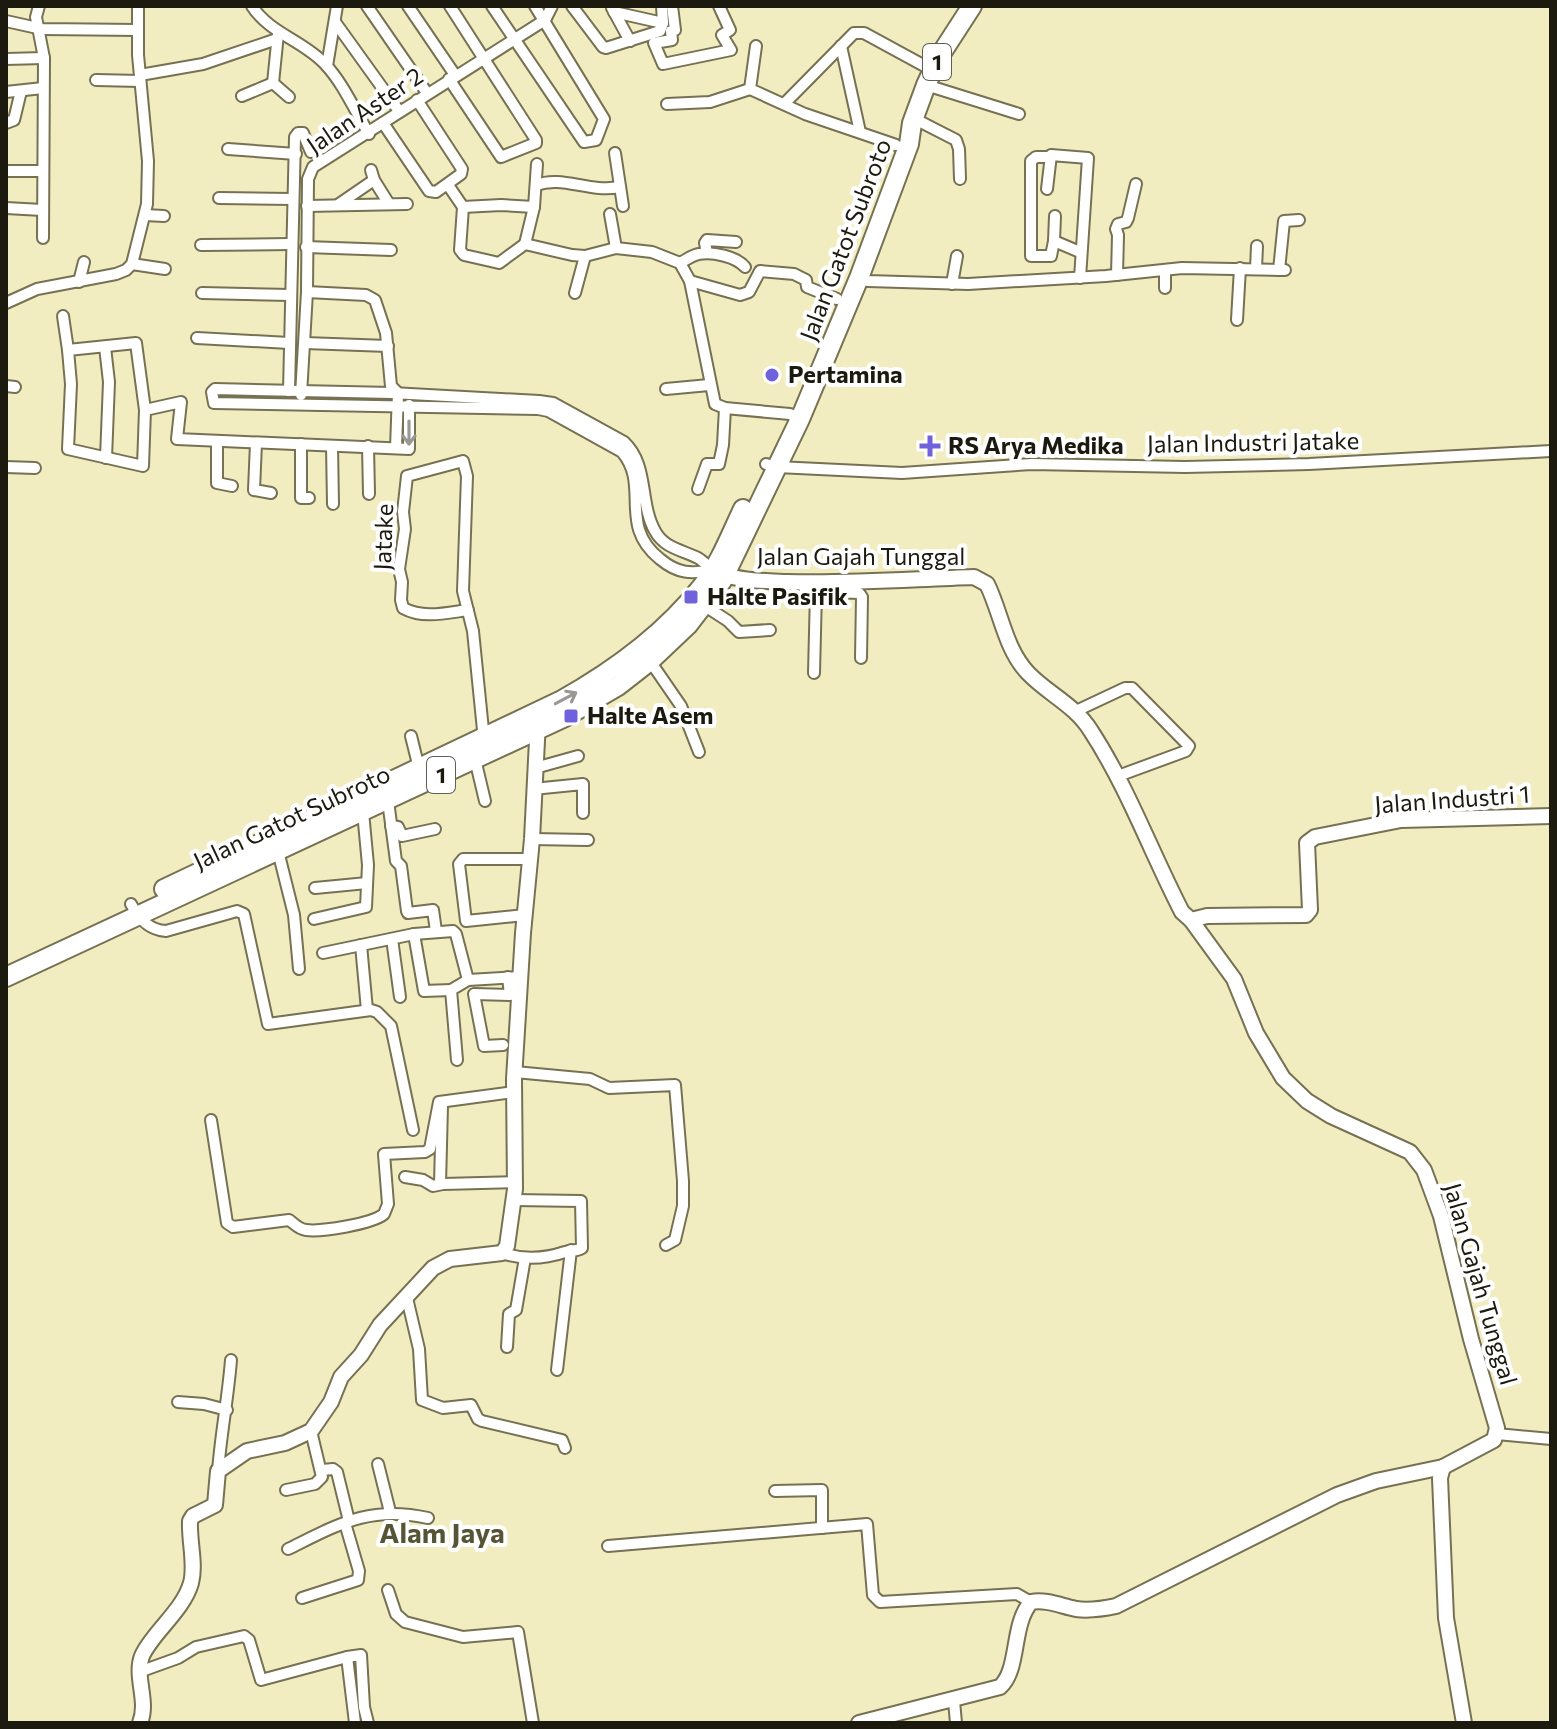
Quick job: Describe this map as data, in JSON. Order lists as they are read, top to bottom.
{
  "streets": {
    "highway": ["1", "Jalan Gatot Subroto"],
    "street": [
      "Jalan Aster 2",
      "Jalan Industri Jatake",
      "Jatake",
      "Jalan Gajah Tunggal",
      "Jalan Industri 1"
    ]
  },
  "crossings": [
    ["Jalan Gatot Subroto", "Jalan Industri Jatake"],
    ["Jalan Gatot Subroto", "Jalan Gajah Tunggal"],
    ["Jalan Gajah Tunggal", "Jalan Industri 1"]
  ],
  "districts": ["Alam Jaya"],
  "places": {
    "other": ["Pertamina"],
    "health": ["RS Arya Medika"],
    "transit": ["Halte Pasifik", "Halte Asem"]
  }
}
